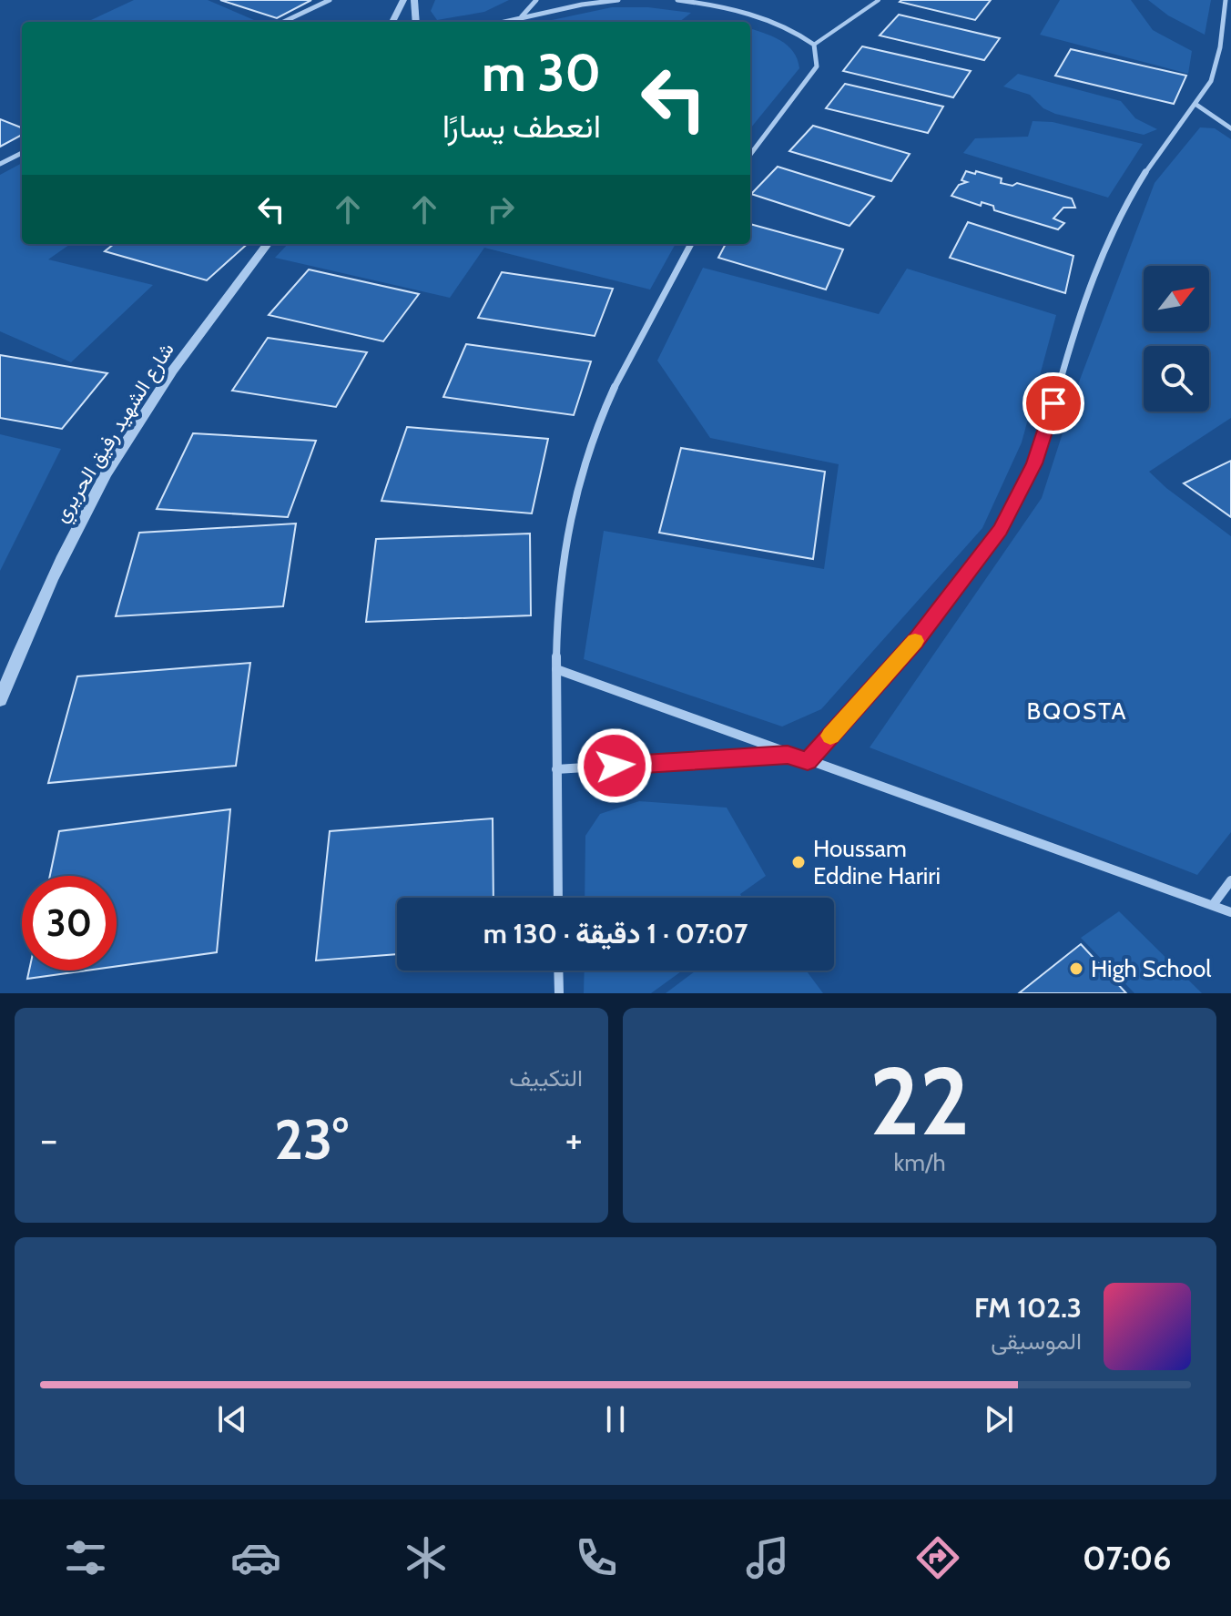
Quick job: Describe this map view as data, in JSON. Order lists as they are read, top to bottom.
{
  "streets": {
    "street": ["شارع الشهيد رفيق الحريري"]
  },
  "districts": ["BQOSTA"],
  "places": ["Houssam Eddine Hariri", "High School"],
  "north": "top right",
  "page": {
    "turn": ["30 m", "انعطف يسارًا"],
    "limit": "30",
    "trip": "07:07 · 1 دقيقة · 130 m",
    "tile": [
      ["22", "km/h"],
      "التكييف"
    ],
    "heat": ["−", "23°", "+"],
    "song": ["102.3 FM", "الموسيقى"],
    "tabs": "07:06"
  }
}
